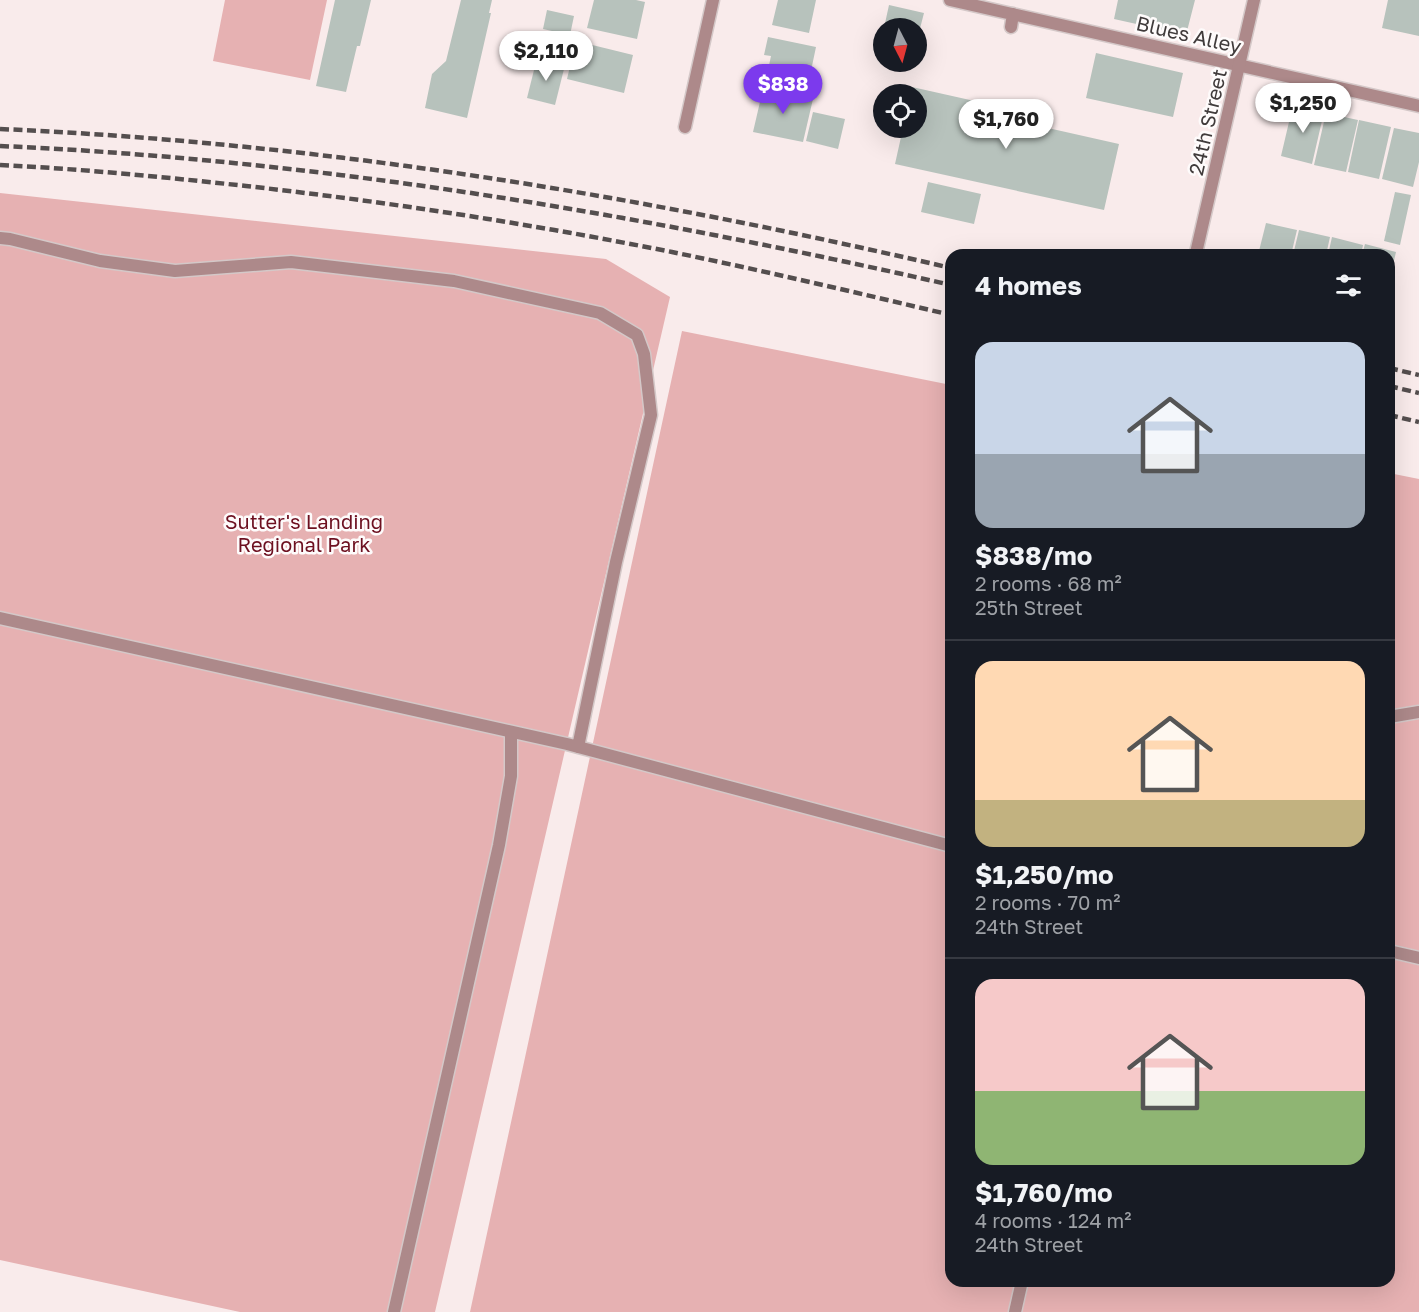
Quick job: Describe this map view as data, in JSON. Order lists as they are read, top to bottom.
{
  "streets": {
    "street": ["Blues Alley", "24th Street"]
  },
  "crossings": [
    ["Blues Alley", "24th Street"]
  ],
  "parks": ["Sutter's Landing Regional Park"],
  "north": "bottom",
  "page": {
    "price": [
      "$2,110",
      "$838",
      "$1,250",
      "$1,760"
    ],
    "heading": "4 homes",
    "list": [
      {
        "name": "$838/mo",
        "note": "2 rooms · 68 m² · 25th Street"
      },
      {
        "name": "$1,250/mo",
        "note": "2 rooms · 70 m² · 24th Street"
      },
      {
        "name": "$1,760/mo",
        "note": "4 rooms · 124 m² · 24th Street"
      }
    ]
  }
}
